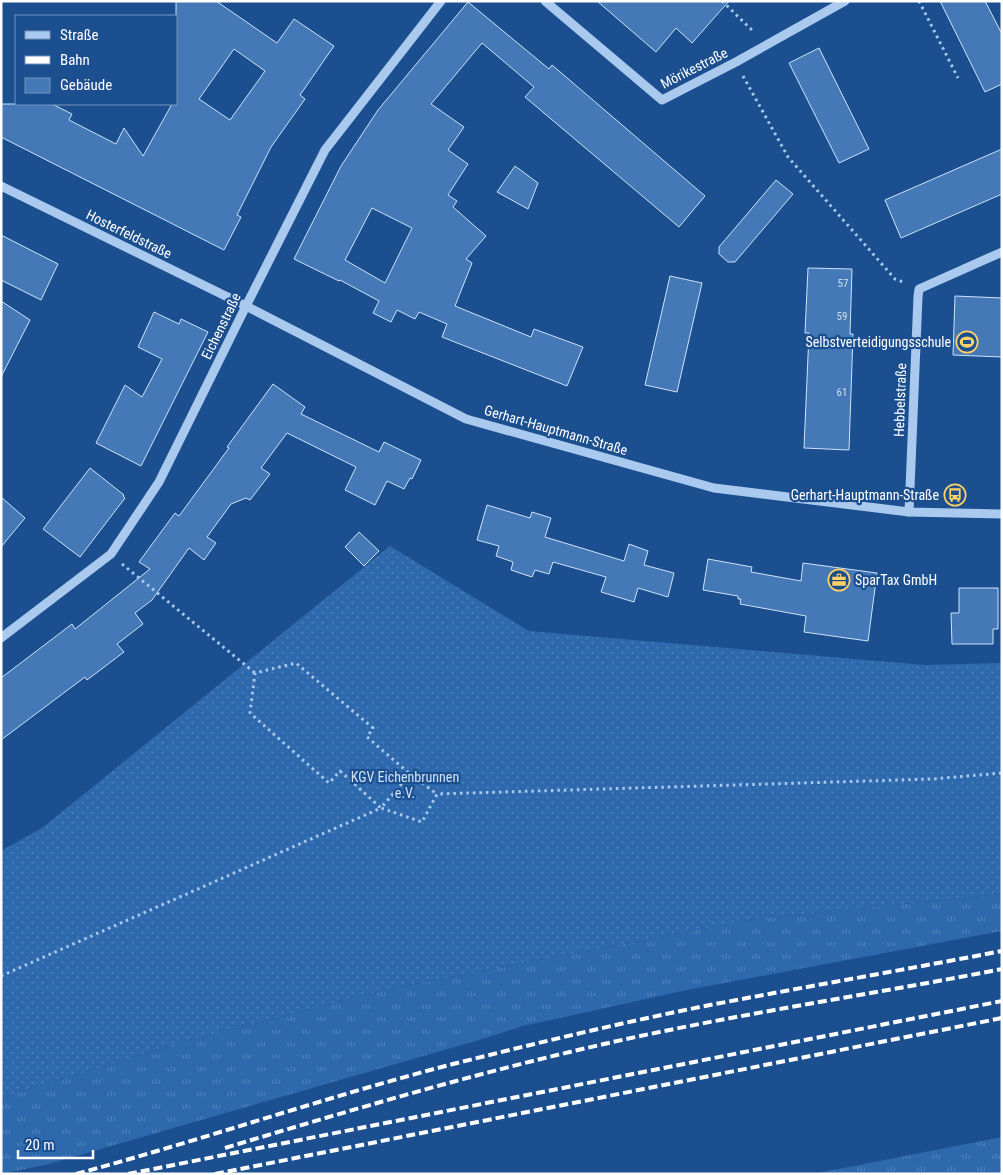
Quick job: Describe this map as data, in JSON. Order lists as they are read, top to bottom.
{
  "streets": {
    "street": [
      "Mörikestraße",
      "Hosterfeldstraße",
      "Eichenstraße",
      "Hebbelstraße",
      "Gerhart-Hauptmann-Straße"
    ]
  },
  "crossings": [
    ["Hosterfeldstraße", "Eichenstraße"],
    ["Hosterfeldstraße", "Gerhart-Hauptmann-Straße"],
    ["Eichenstraße", "Gerhart-Hauptmann-Straße"],
    ["Hebbelstraße", "Gerhart-Hauptmann-Straße"]
  ],
  "parks": ["KGV Eichenbrunnen e.V."],
  "places": {
    "sports": ["Selbstverteidigungsschule"],
    "bus stop": ["Gerhart-Hauptmann-Straße"],
    "office": ["SparTax GmbH"]
  },
  "house_numbers": ["57", "59", "61"],
  "legend": ["Straße", "Bahn", "Gebäude"],
  "scale_bar": "20 m"
}
